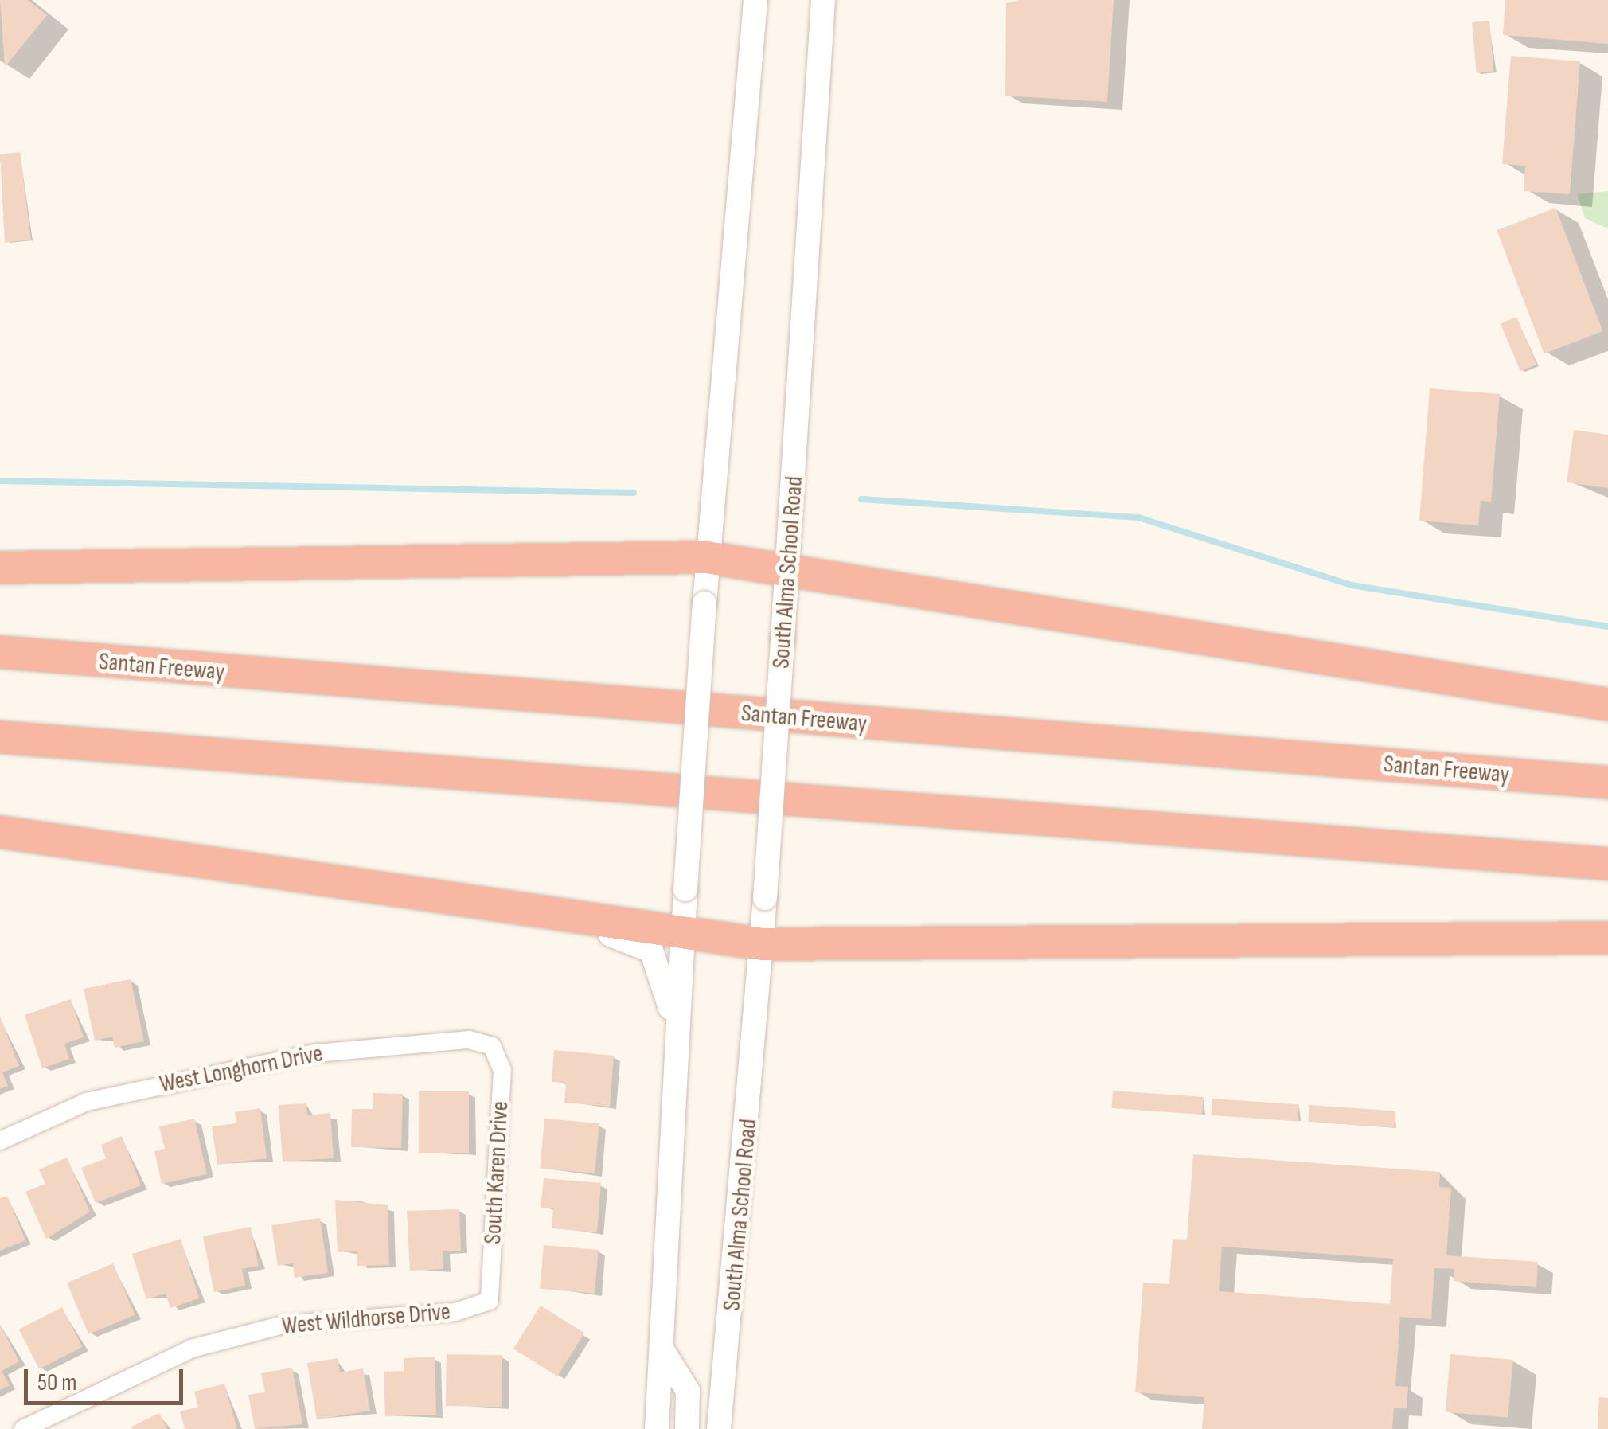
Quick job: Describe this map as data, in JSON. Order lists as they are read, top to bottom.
{
  "streets": {
    "highway": ["Santan Freeway"],
    "main road": ["South Alma School Road"],
    "street": ["West Longhorn Drive", "South Karen Drive", "West Wildhorse Drive"]
  },
  "crossings": [
    ["West Longhorn Drive", "South Karen Drive"],
    ["South Karen Drive", "West Wildhorse Drive"]
  ],
  "scale_bar": "50 m"
}
